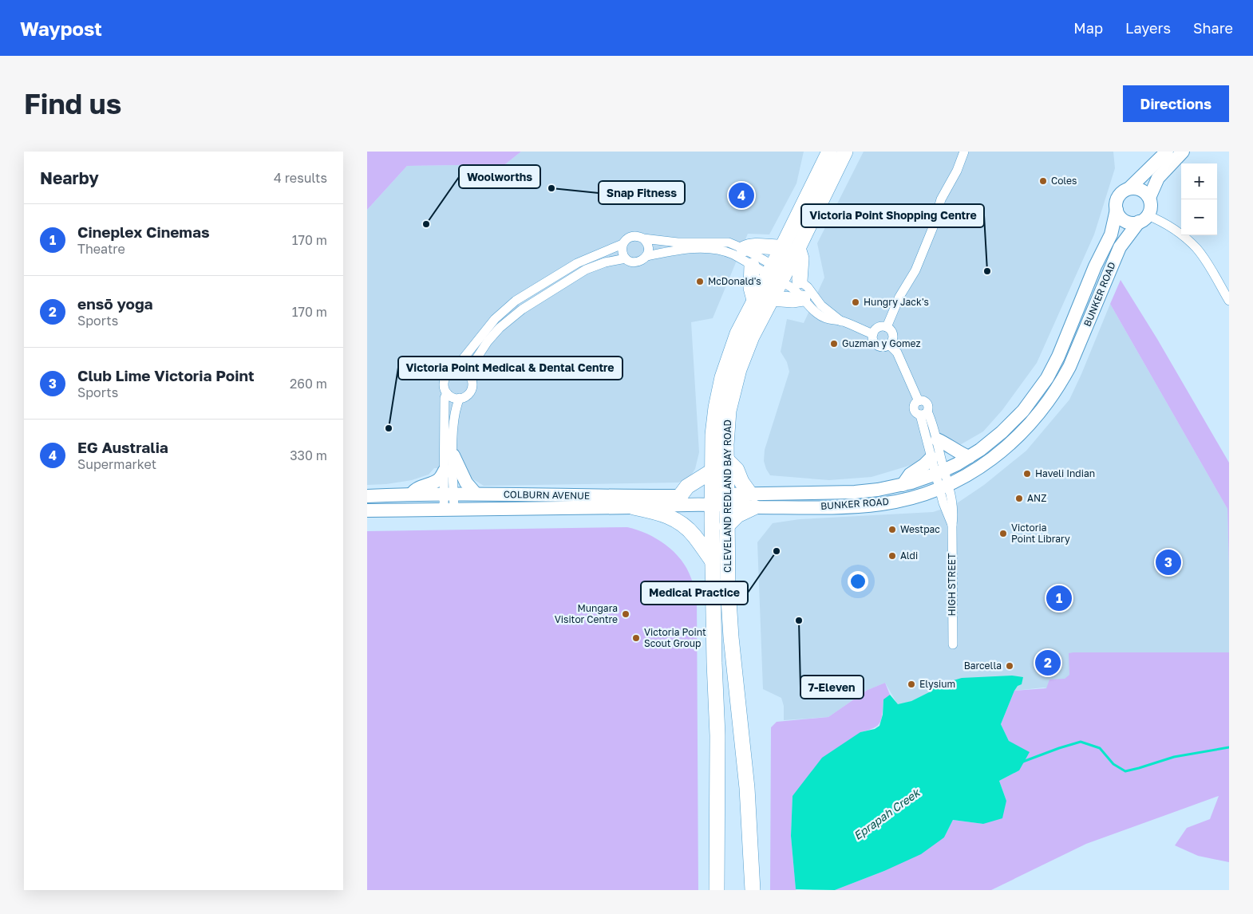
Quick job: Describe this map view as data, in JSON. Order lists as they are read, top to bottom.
{
  "streets": {
    "highway": ["CLEVELAND REDLAND BAY ROAD"],
    "main road": ["BUNKER ROAD", "COLBURN AVENUE"],
    "street": ["HIGH STREET"]
  },
  "crossings": [
    ["BUNKER ROAD", "COLBURN AVENUE"],
    ["BUNKER ROAD", "CLEVELAND REDLAND BAY ROAD"],
    ["BUNKER ROAD", "HIGH STREET"],
    ["COLBURN AVENUE", "CLEVELAND REDLAND BAY ROAD"]
  ],
  "water": ["Eprapah Creek"],
  "places": [
    "Coles",
    "Snap Fitness",
    "Woolworths",
    "Victoria Point Shopping Centre",
    "McDonald's",
    "Hungry Jack's",
    "Guzman y Gomez",
    "Victoria Point Medical & Dental Centre",
    "Haveli Indian",
    "ANZ",
    "Westpac",
    "Victoria Point Library",
    "Medical Practice",
    "Aldi",
    "Mungara Visitor Centre",
    "7-Eleven",
    "Victoria Point Scout Group",
    "Barcella",
    "Elysium"
  ],
  "page": {
    "header": "Waypost",
    "nav": ["Map", "Layers", "Share"],
    "buttons": "Directions",
    "title": "Find us",
    "heading": ["Nearby", "4 results"],
    "map_buttons": ["+", "−"],
    "pins": [
      "4",
      "3",
      "1",
      "2"
    ],
    "list": [
      {
        "mark": "1",
        "name": "Cineplex Cinemas",
        "note": "Theatre",
        "value": "170 m"
      },
      {
        "mark": "2",
        "name": "ensō yoga",
        "note": "Sports",
        "value": "170 m"
      },
      {
        "mark": "3",
        "name": "Club Lime Victoria Point",
        "note": "Sports",
        "value": "260 m"
      },
      {
        "mark": "4",
        "name": "EG Australia",
        "note": "Supermarket",
        "value": "330 m"
      }
    ]
  }
}
